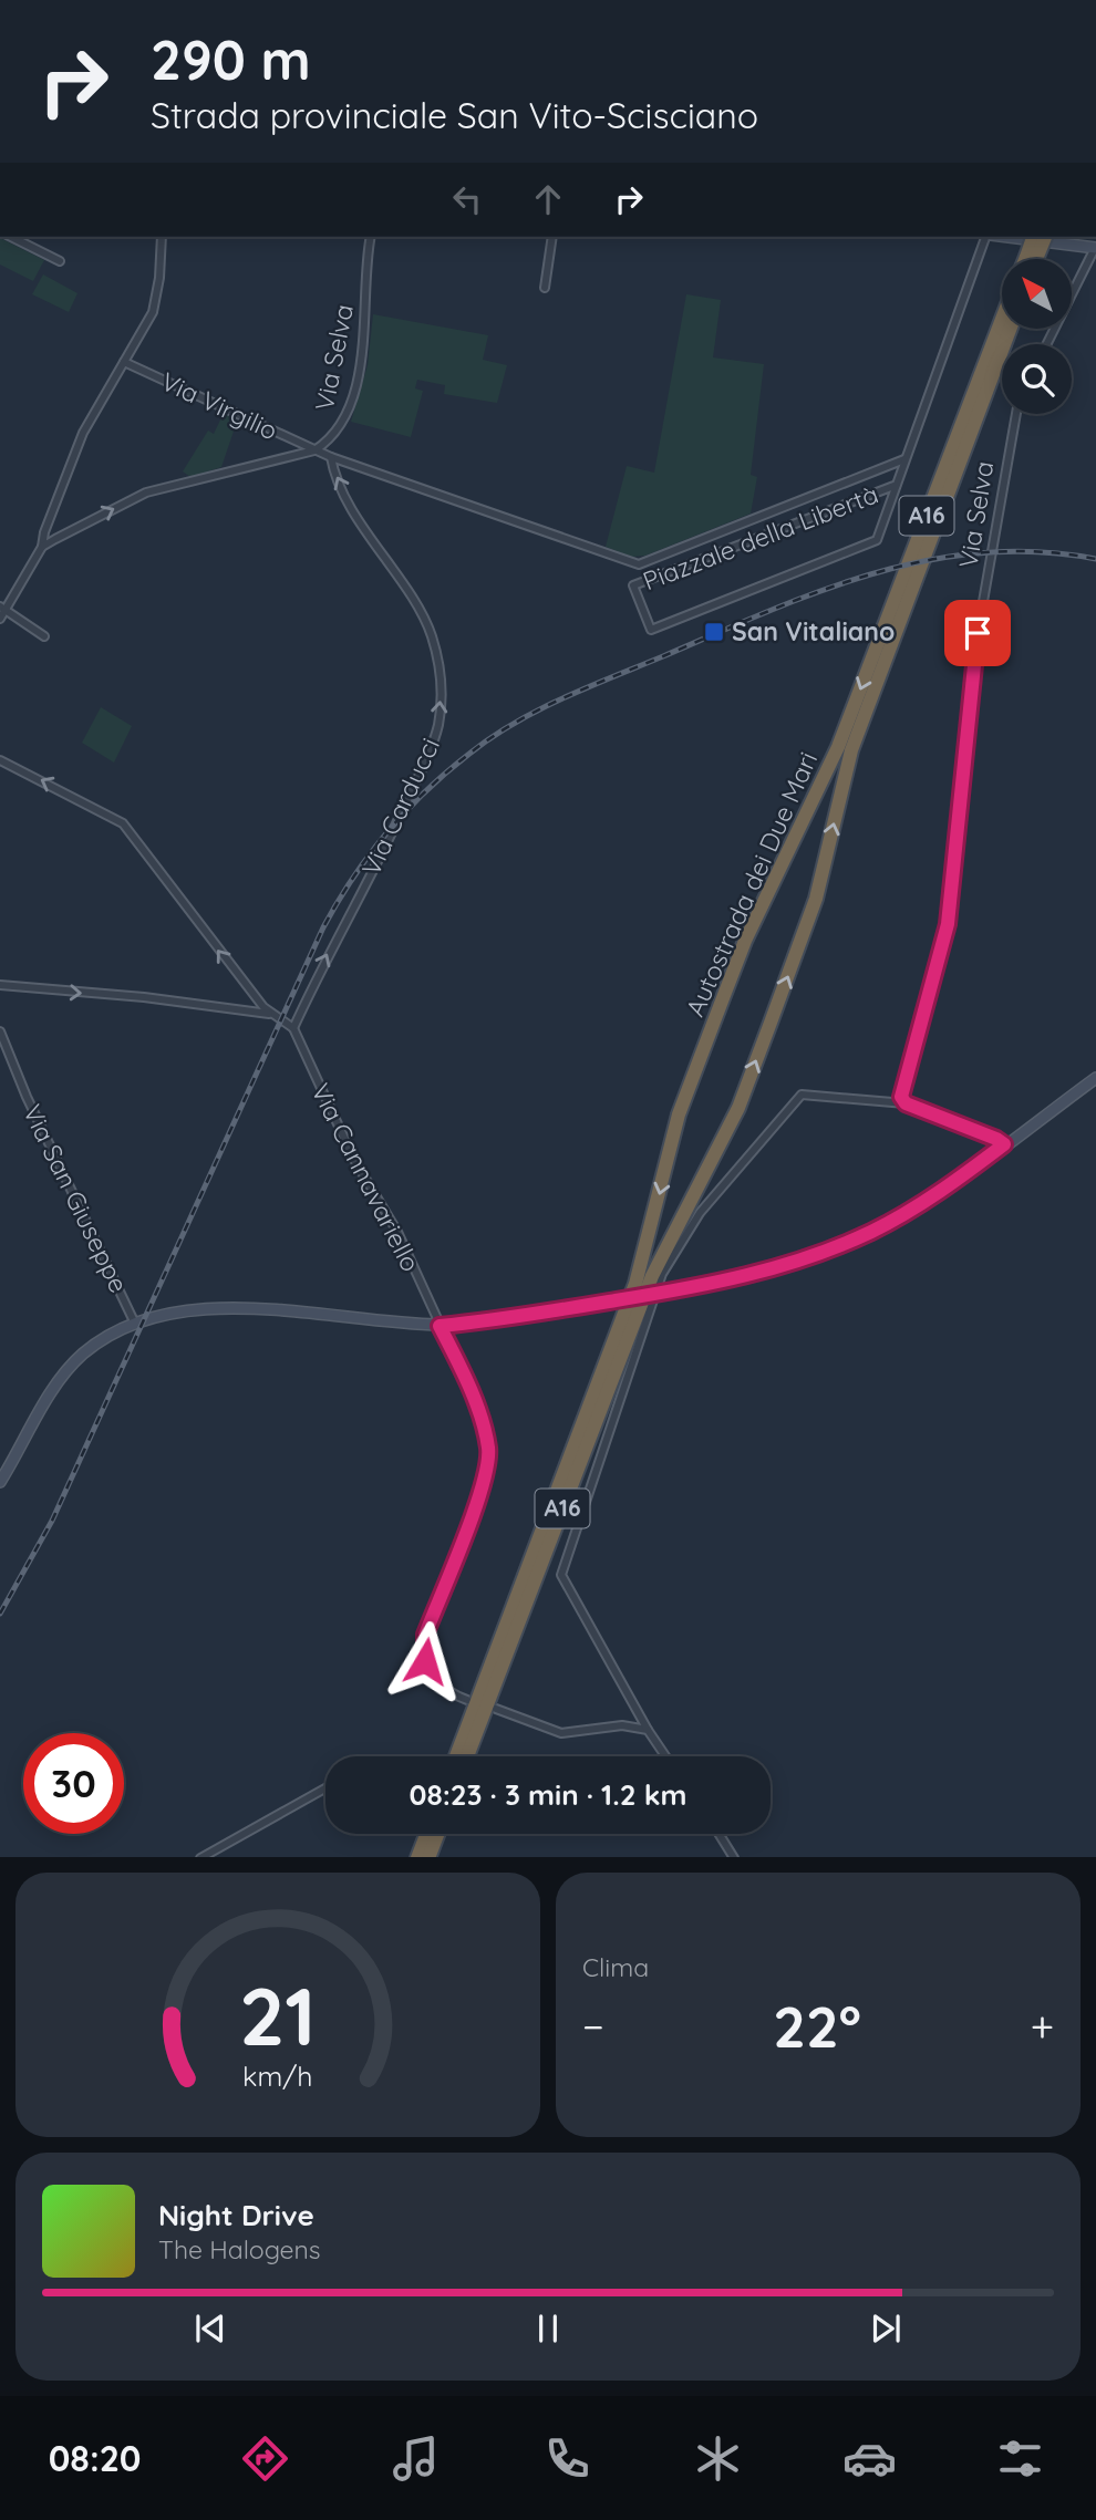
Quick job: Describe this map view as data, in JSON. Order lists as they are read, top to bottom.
{
  "streets": {
    "highway": ["A16", "Autostrada dei Due Mari"],
    "street": [
      "Via Selva",
      "Via Virgilio",
      "Piazzale della Libertà",
      "Via Carducci",
      "Via Cannavariello",
      "Via San Giuseppe"
    ]
  },
  "crossings": [
    ["Via Selva", "Via Virgilio"],
    ["Via Carducci", "Via Cannavariello"]
  ],
  "one_way": ["Via Carducci"],
  "places": {
    "transit": ["San Vitaliano"]
  },
  "north": "top left",
  "page": {
    "turn": ["290 m", "Strada provinciale San Vito-Scisciano"],
    "limit": "30",
    "trip": "08:23 · 3 min · 1.2 km",
    "tile": "Clima",
    "heat": ["−", "22°", "+"],
    "song": ["Night Drive", "The Halogens"],
    "tabs": "08:20",
    "gauge": ["21", "km/h"]
  }
}
